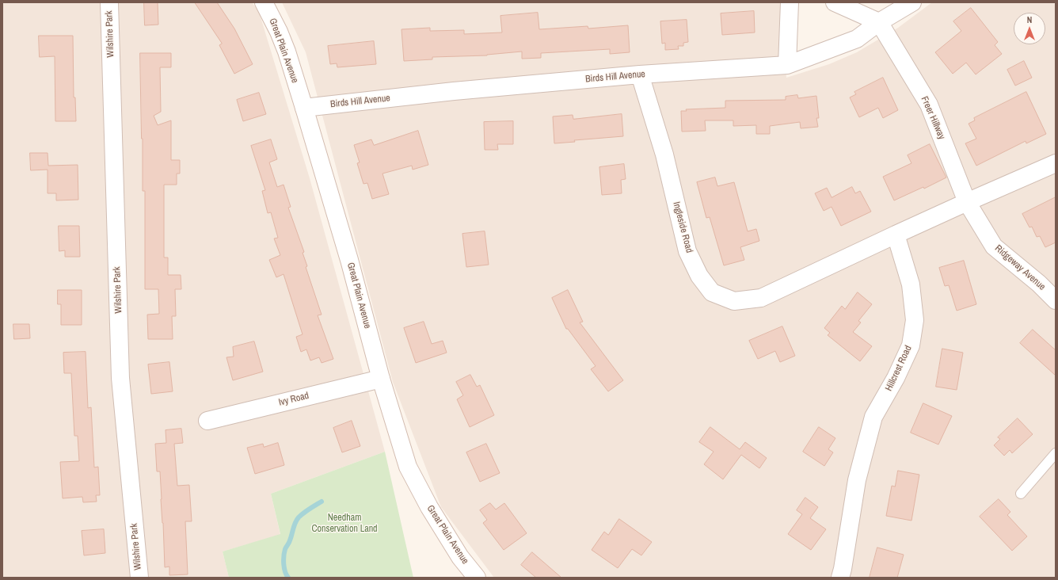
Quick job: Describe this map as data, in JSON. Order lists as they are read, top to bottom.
{
  "streets": {
    "street": [
      "Wilshire Park",
      "Great Plain Avenue",
      "Birds Hill Avenue",
      "Freer Hillway",
      "Ingleside Road",
      "Ridgeway Avenue",
      "Hillcrest Road",
      "Ivy Road"
    ]
  },
  "crossings": [
    ["Great Plain Avenue", "Birds Hill Avenue"],
    ["Great Plain Avenue", "Ivy Road"],
    ["Birds Hill Avenue", "Freer Hillway"],
    ["Birds Hill Avenue", "Ingleside Road"],
    ["Freer Hillway", "Ridgeway Avenue"],
    ["Ingleside Road", "Hillcrest Road"]
  ],
  "parks": ["Needham Conservation Land"],
  "north": "top"
}
